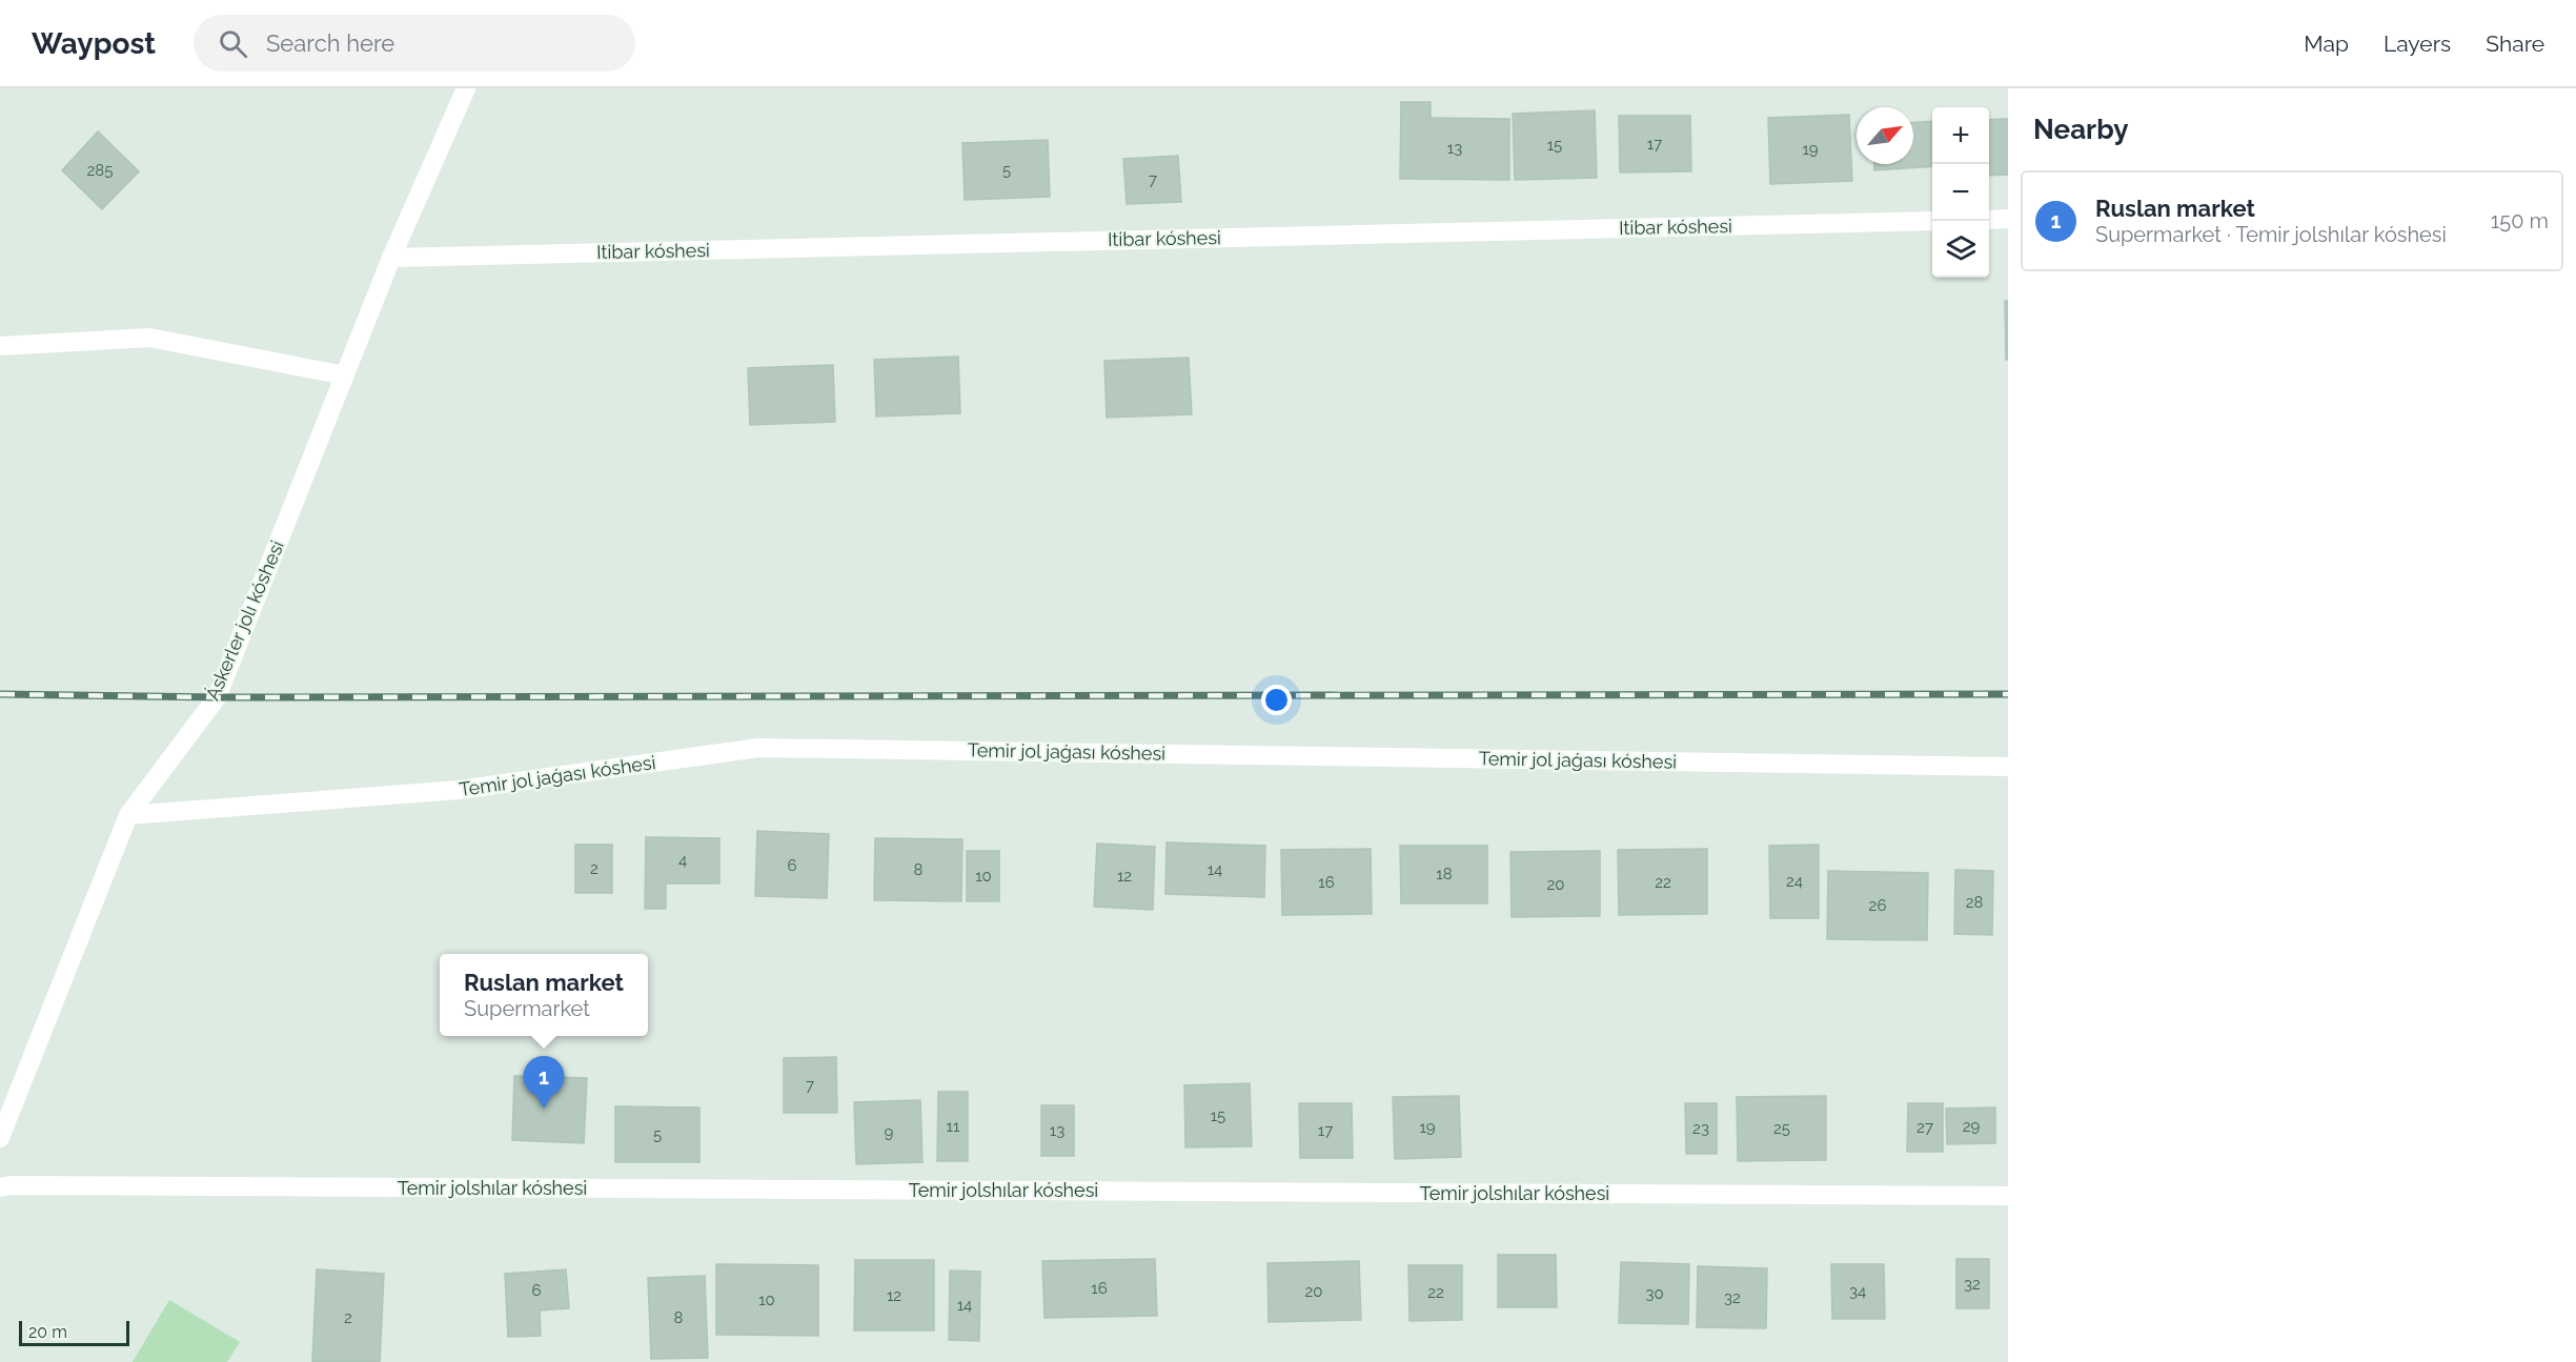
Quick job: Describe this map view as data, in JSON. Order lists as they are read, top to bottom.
{
  "streets": {
    "street": [
      "Itibar kóshesi",
      "Áskerler jolı kóshesi",
      "Temir jol jaǵası kóshesi",
      "Temir jolshılar kóshesi"
    ]
  },
  "crossings": [
    ["Itibar kóshesi", "Áskerler jolı kóshesi"],
    ["Áskerler jolı kóshesi", "Temir jol jaǵası kóshesi"]
  ],
  "house_numbers": [
    "17",
    "15",
    "13",
    "19",
    "285",
    "5",
    "7",
    "4",
    "6",
    "2",
    "8",
    "14",
    "18",
    "10",
    "12",
    "24",
    "16",
    "22",
    "20",
    "28",
    "26",
    "7",
    "15",
    "11",
    "29",
    "19",
    "27",
    "23",
    "25",
    "13",
    "17",
    "9",
    "5",
    "32",
    "16",
    "6",
    "20",
    "34",
    "22",
    "30",
    "12",
    "32",
    "10",
    "14",
    "2",
    "8"
  ],
  "scale_bar": "20 m",
  "north": "top right",
  "page": {
    "header": "Waypost",
    "search": "Search here",
    "nav": ["Map", "Layers", "Share"],
    "heading": "Nearby",
    "map_buttons": ["+", "−"],
    "list": [
      {
        "mark": "1",
        "name": "Ruslan market",
        "note": "Supermarket · Temir jolshılar kóshesi",
        "value": "150 m"
      }
    ],
    "popup": ["Ruslan market", "Supermarket"],
    "pins": "1",
    "scale": "20 m"
  }
}
